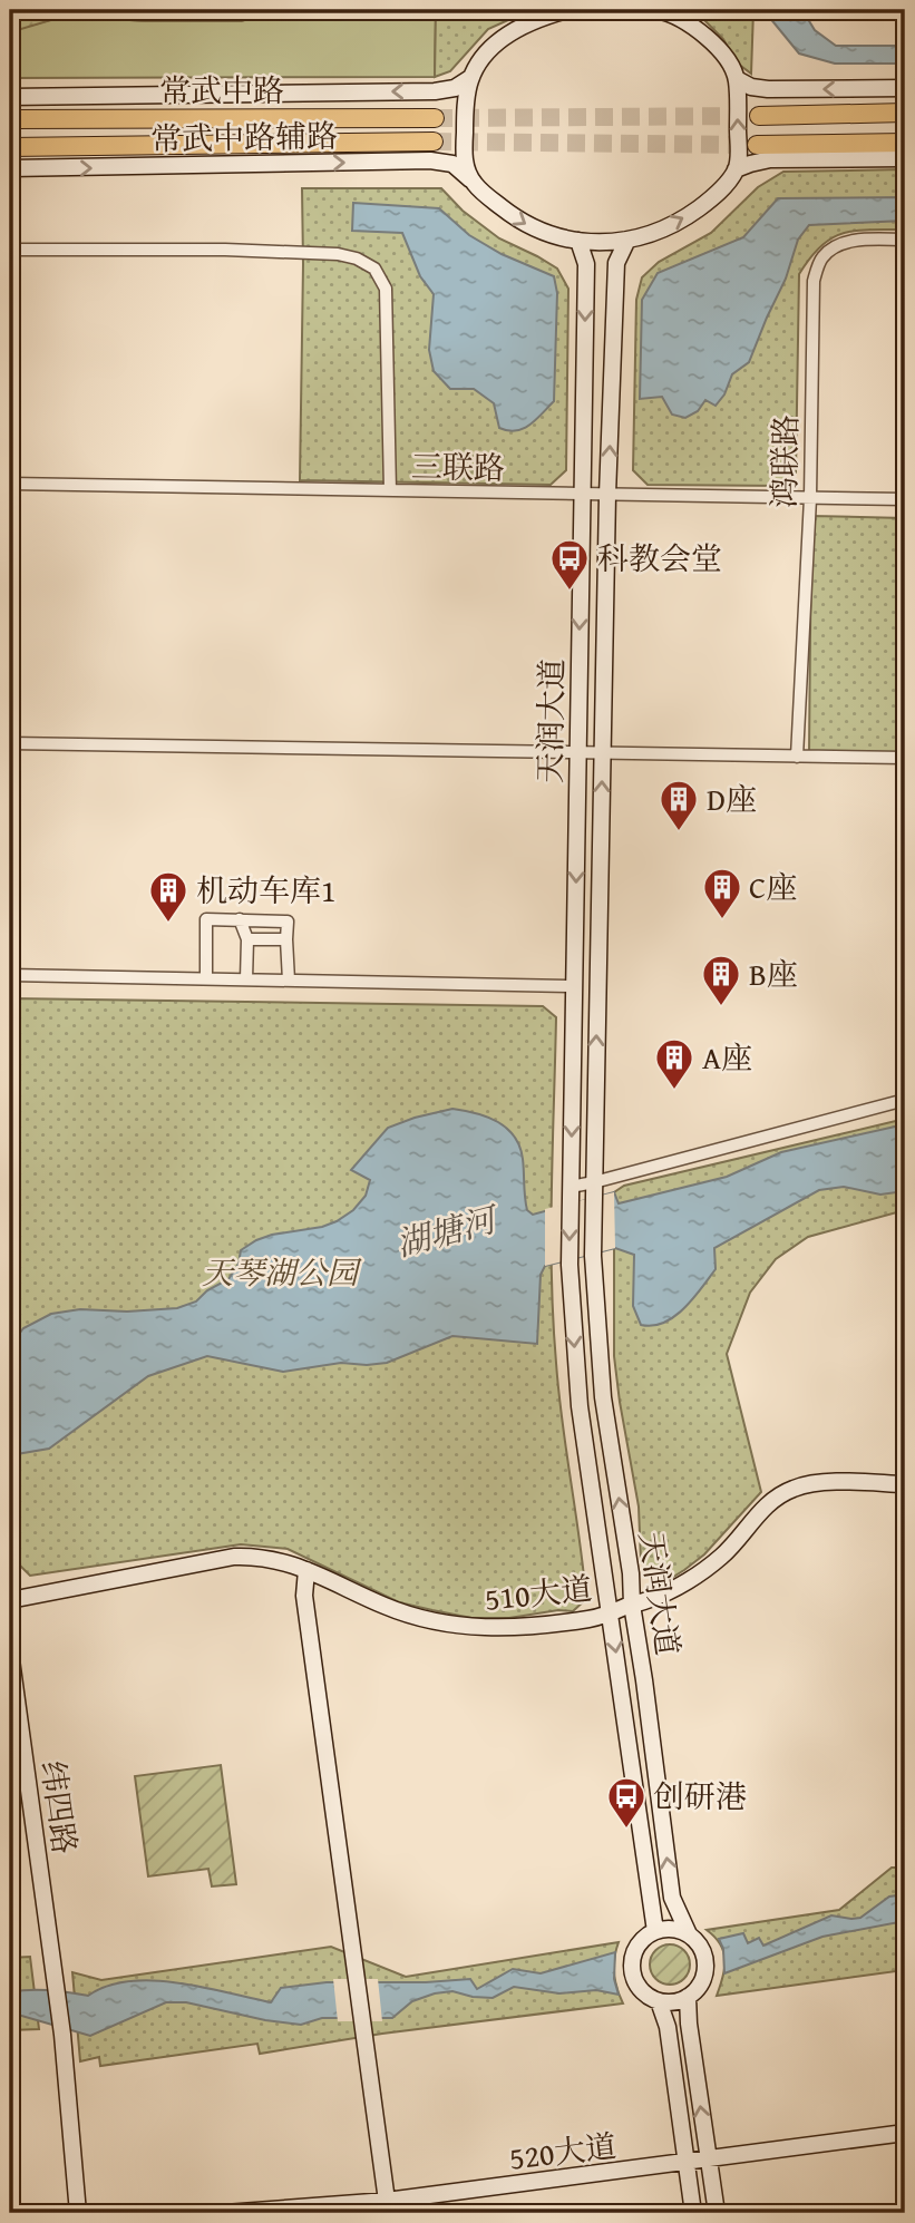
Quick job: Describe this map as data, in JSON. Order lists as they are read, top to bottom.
{
  "streets": {
    "main road": ["常武中路"],
    "street": [
      "常武中路辅路",
      "鸿联路",
      "三联路",
      "天润大道",
      "510大道",
      "纬四路",
      "520大道"
    ]
  },
  "crossings": [
    ["常武中路辅路", "天润大道"],
    ["鸿联路", "三联路"],
    ["三联路", "天润大道"],
    ["天润大道", "510大道"]
  ],
  "water": ["湖塘河"],
  "parks": ["天琴湖公园"],
  "places": {
    "bus stop": ["科教会堂", "创研港"],
    "building": [
      "D座",
      "C座",
      "机动车库1",
      "B座",
      "A座"
    ]
  }
}
